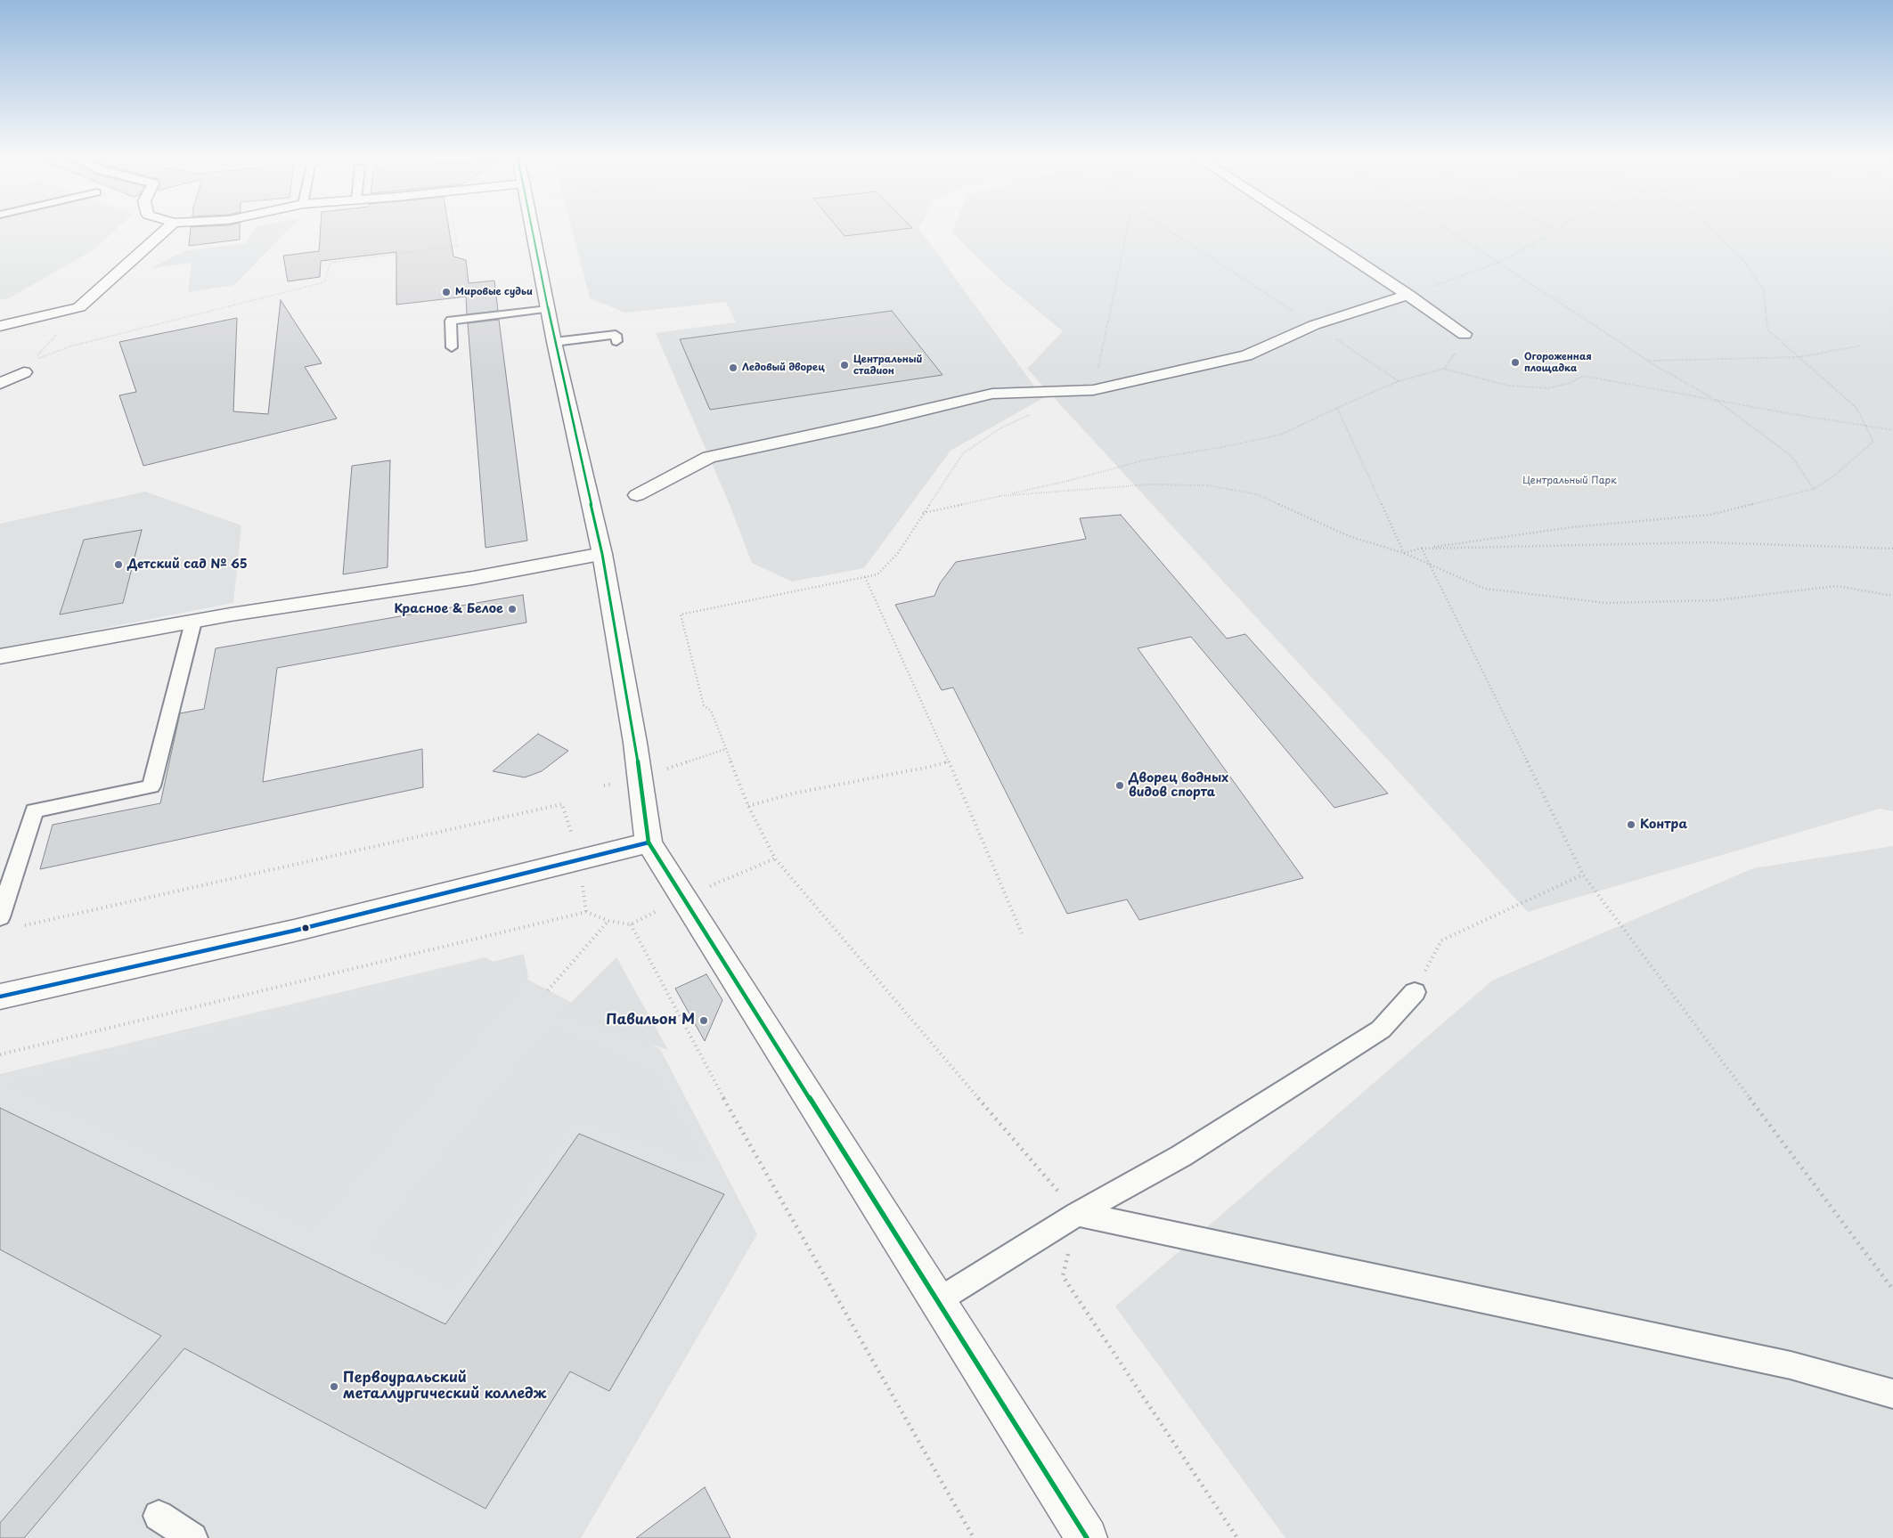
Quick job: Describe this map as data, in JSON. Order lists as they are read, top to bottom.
{
  "parks": ["Центральный Парк"],
  "places": [
    "Мировые судьи",
    "Огороженная площадка",
    "Центральный стадион",
    "Ледовый дворец",
    "Детский сад № 65",
    "Красное & Белое",
    "Дворец водных видов спорта",
    "Контра",
    "Павильон М",
    "Первоуральский металлургический колледж"
  ]
}
